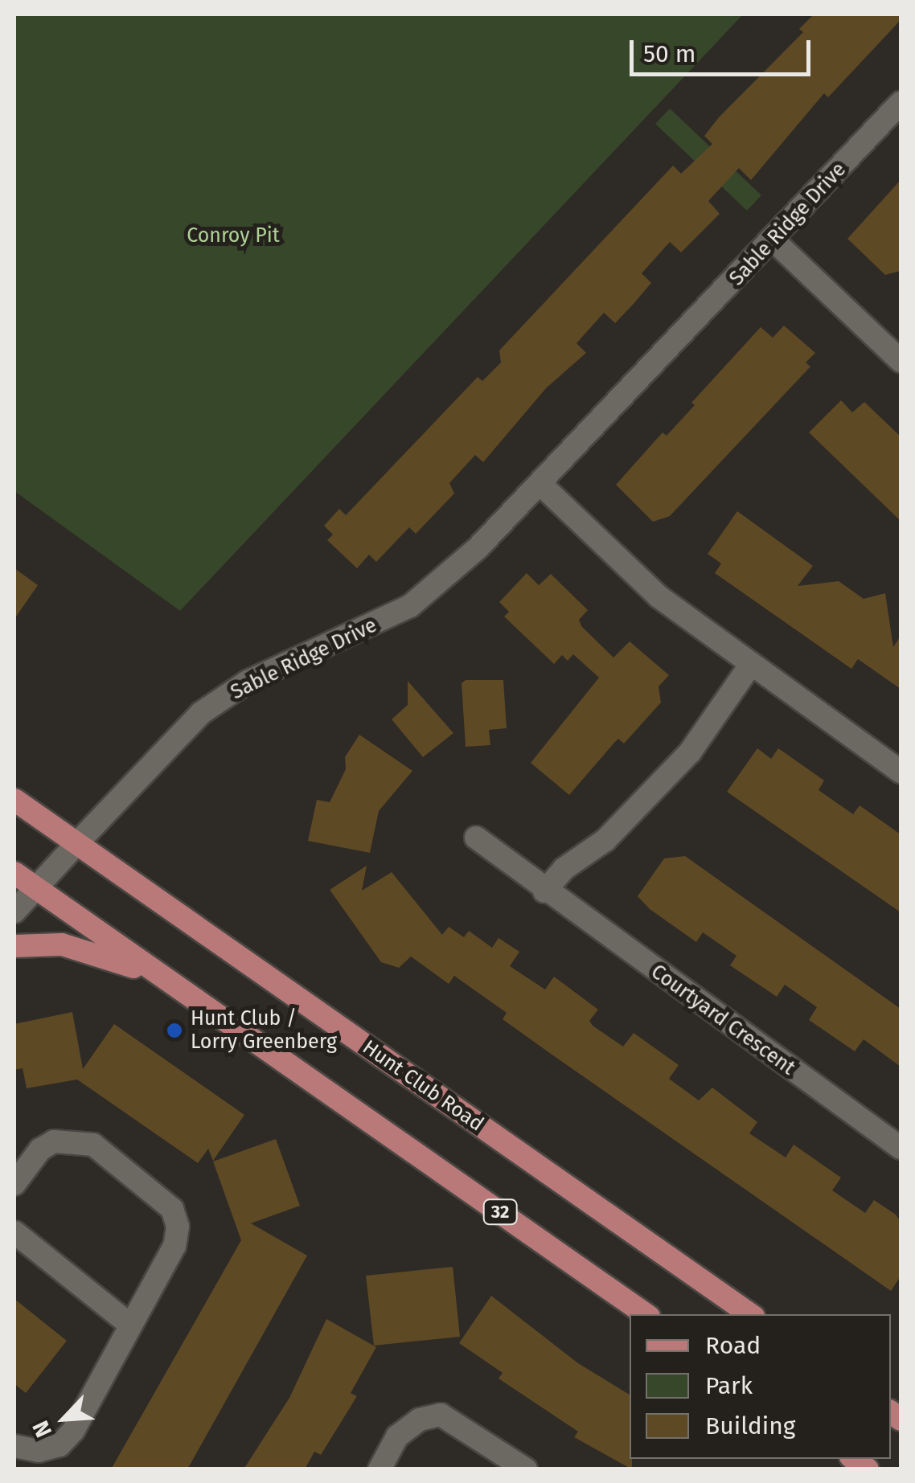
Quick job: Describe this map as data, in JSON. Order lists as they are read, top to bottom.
{
  "streets": {
    "main road": ["Hunt Club Road", "32"],
    "street": ["Sable Ridge Drive", "Courtyard Crescent"]
  },
  "crossings": [
    ["Sable Ridge Drive", "Hunt Club Road"],
    ["Sable Ridge Drive", "32"]
  ],
  "parks": ["Conroy Pit"],
  "places": ["Hunt Club / Lorry Greenberg"],
  "legend": ["Road", "Park", "Building"],
  "scale_bar": "50 m",
  "north": "bottom left"
}
